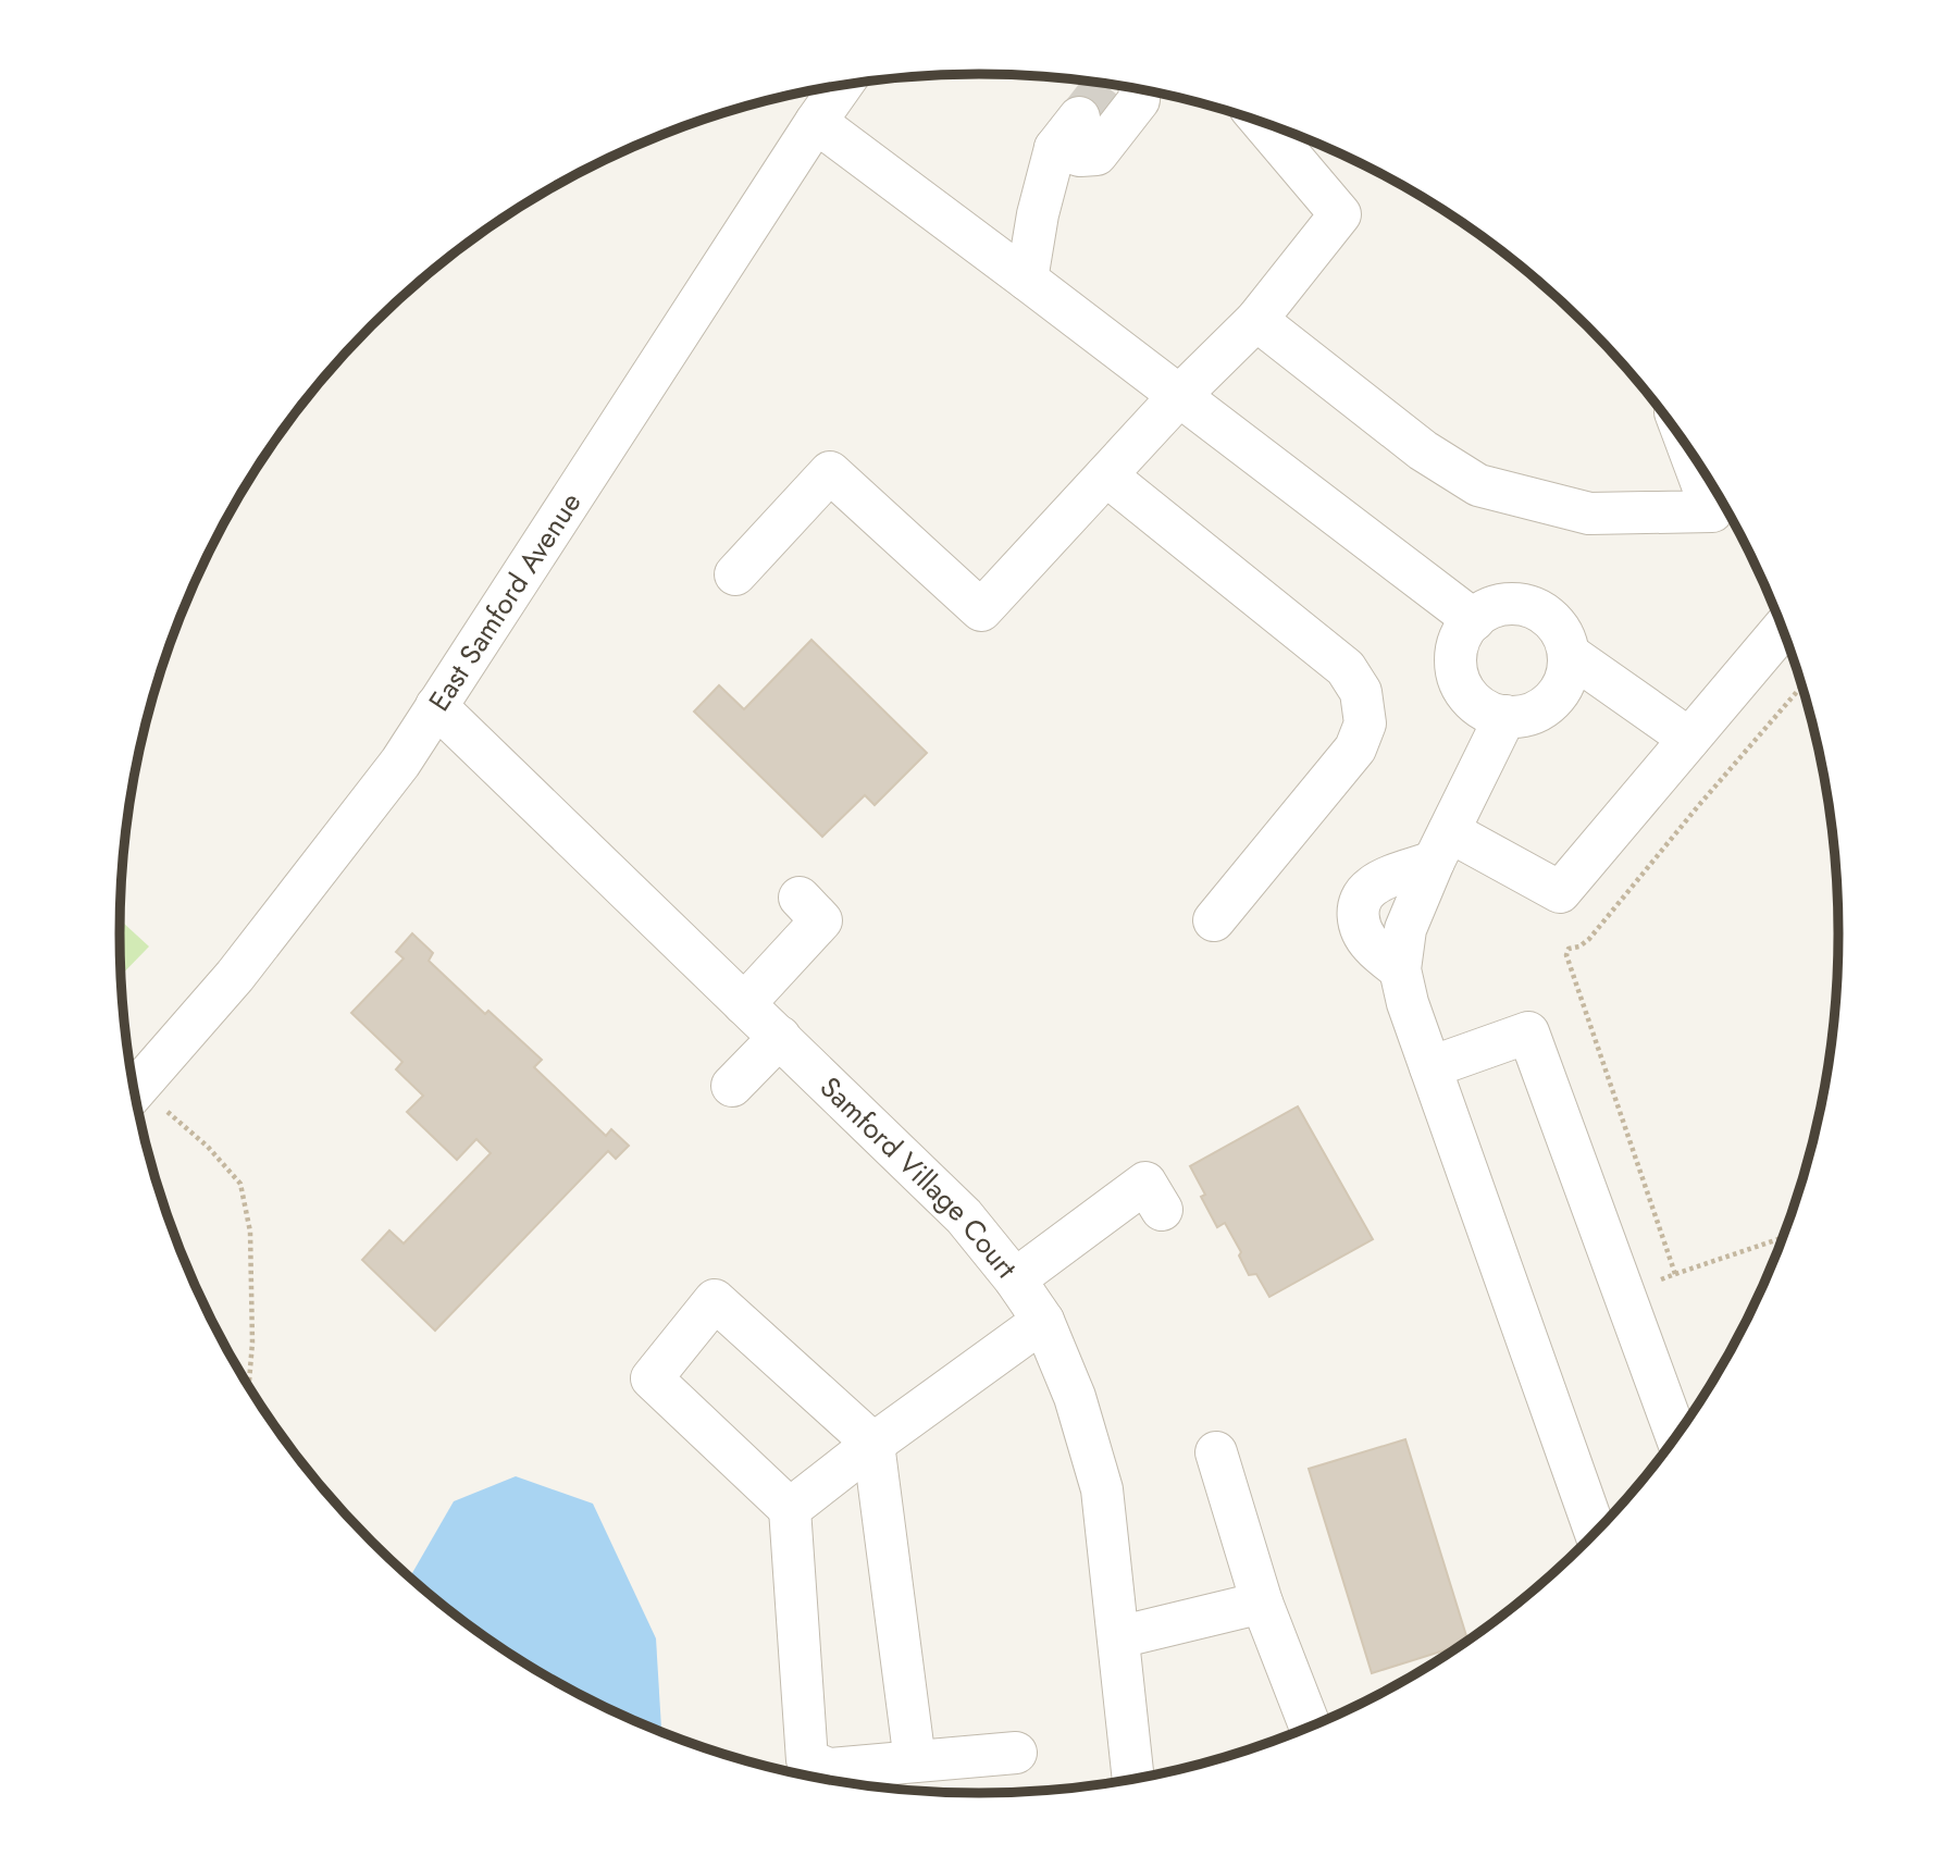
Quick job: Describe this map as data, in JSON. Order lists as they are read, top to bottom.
{
  "streets": {
    "street": ["East Samford Avenue", "Samford Village Court"]
  },
  "crossings": [
    ["East Samford Avenue", "Samford Village Court"]
  ]
}
